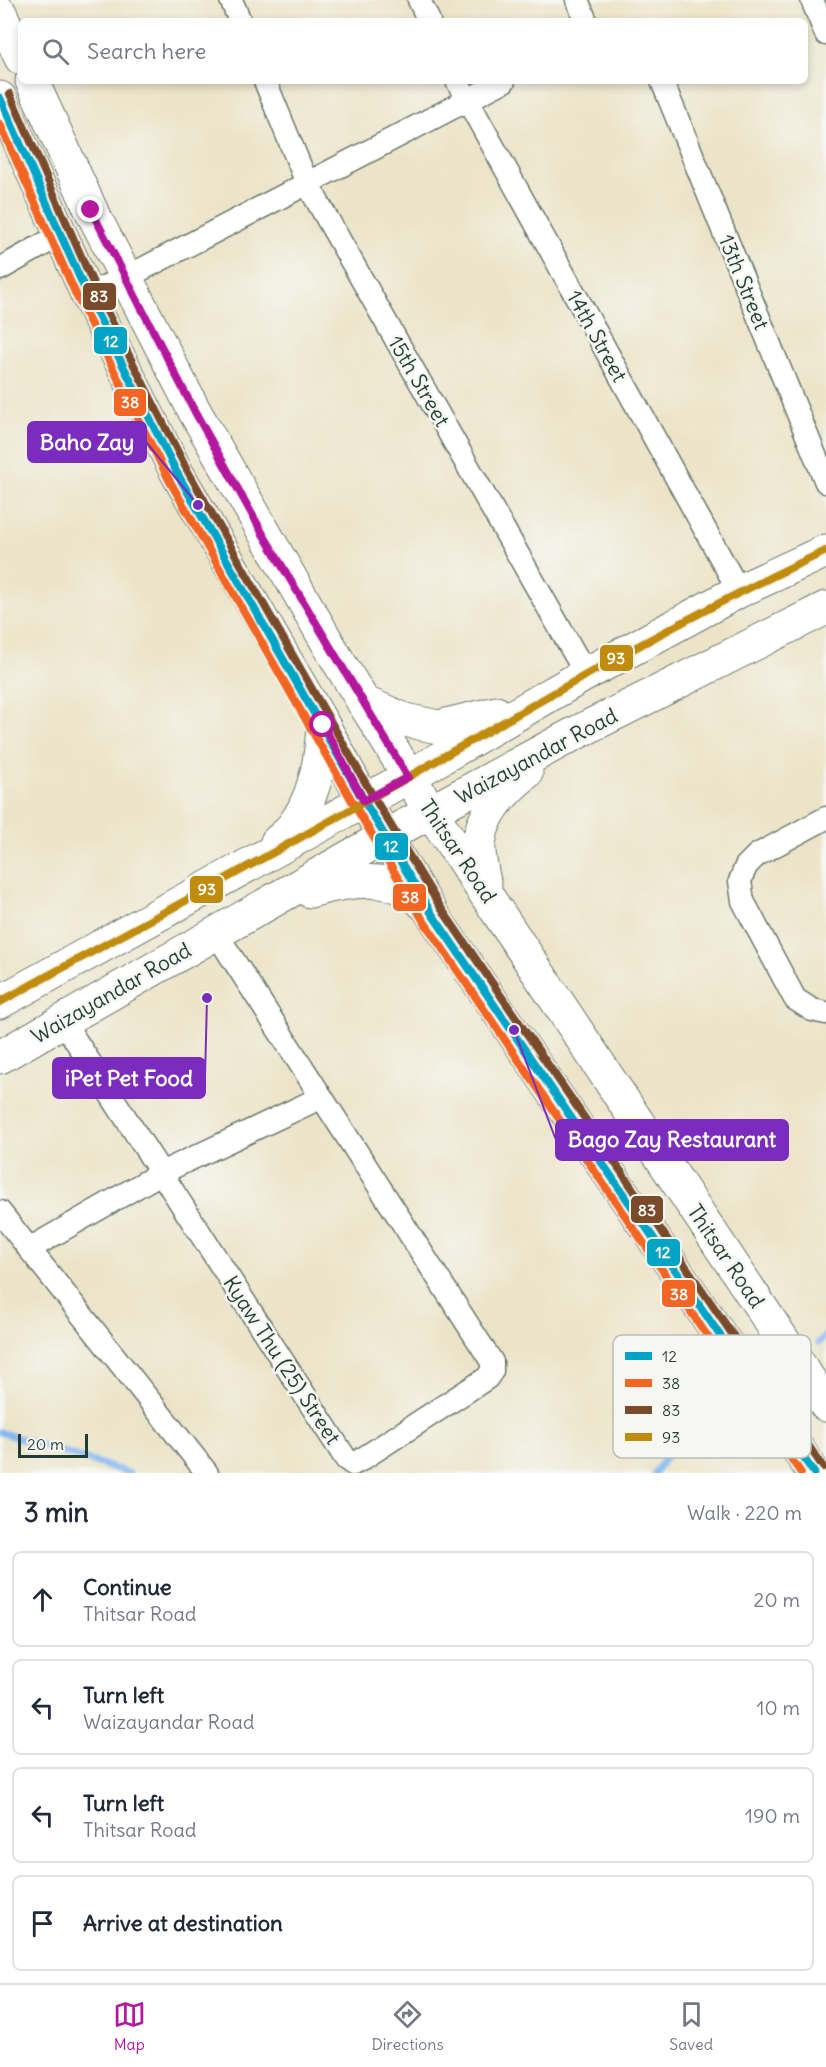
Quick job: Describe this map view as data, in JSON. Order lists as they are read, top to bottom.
{
  "streets": {
    "main road": ["Waizayandar Road", "Thitsar Road"],
    "street": [
      "13th Street",
      "14th Street",
      "15th Street",
      "Kyaw Thu (25) Street"
    ]
  },
  "crossings": [
    ["14th Street", "Waizayandar Road"],
    ["15th Street", "Waizayandar Road"],
    ["Waizayandar Road", "Thitsar Road"],
    ["Waizayandar Road", "Kyaw Thu (25) Street"]
  ],
  "places": ["Baho Zay", "iPet Pet Food", "Bago Zay Restaurant"],
  "lines": [
    "transit line 83",
    "transit line 12",
    "transit line 38",
    "transit line 93"
  ],
  "legend": [
    "12",
    "38",
    "83",
    "93"
  ],
  "scale_bar": "20 m",
  "page": {
    "search": "Search here",
    "scale": "20 m",
    "heading": ["3 min", "Walk · 220 m"],
    "list": [
      ["Continue", "Thitsar Road", "20 m"],
      ["Turn left", "Waizayandar Road", "10 m"],
      ["Turn left", "Thitsar Road", "190 m"],
      "Arrive at destination"
    ],
    "nav": ["Map", "Directions", "Saved"]
  }
}
